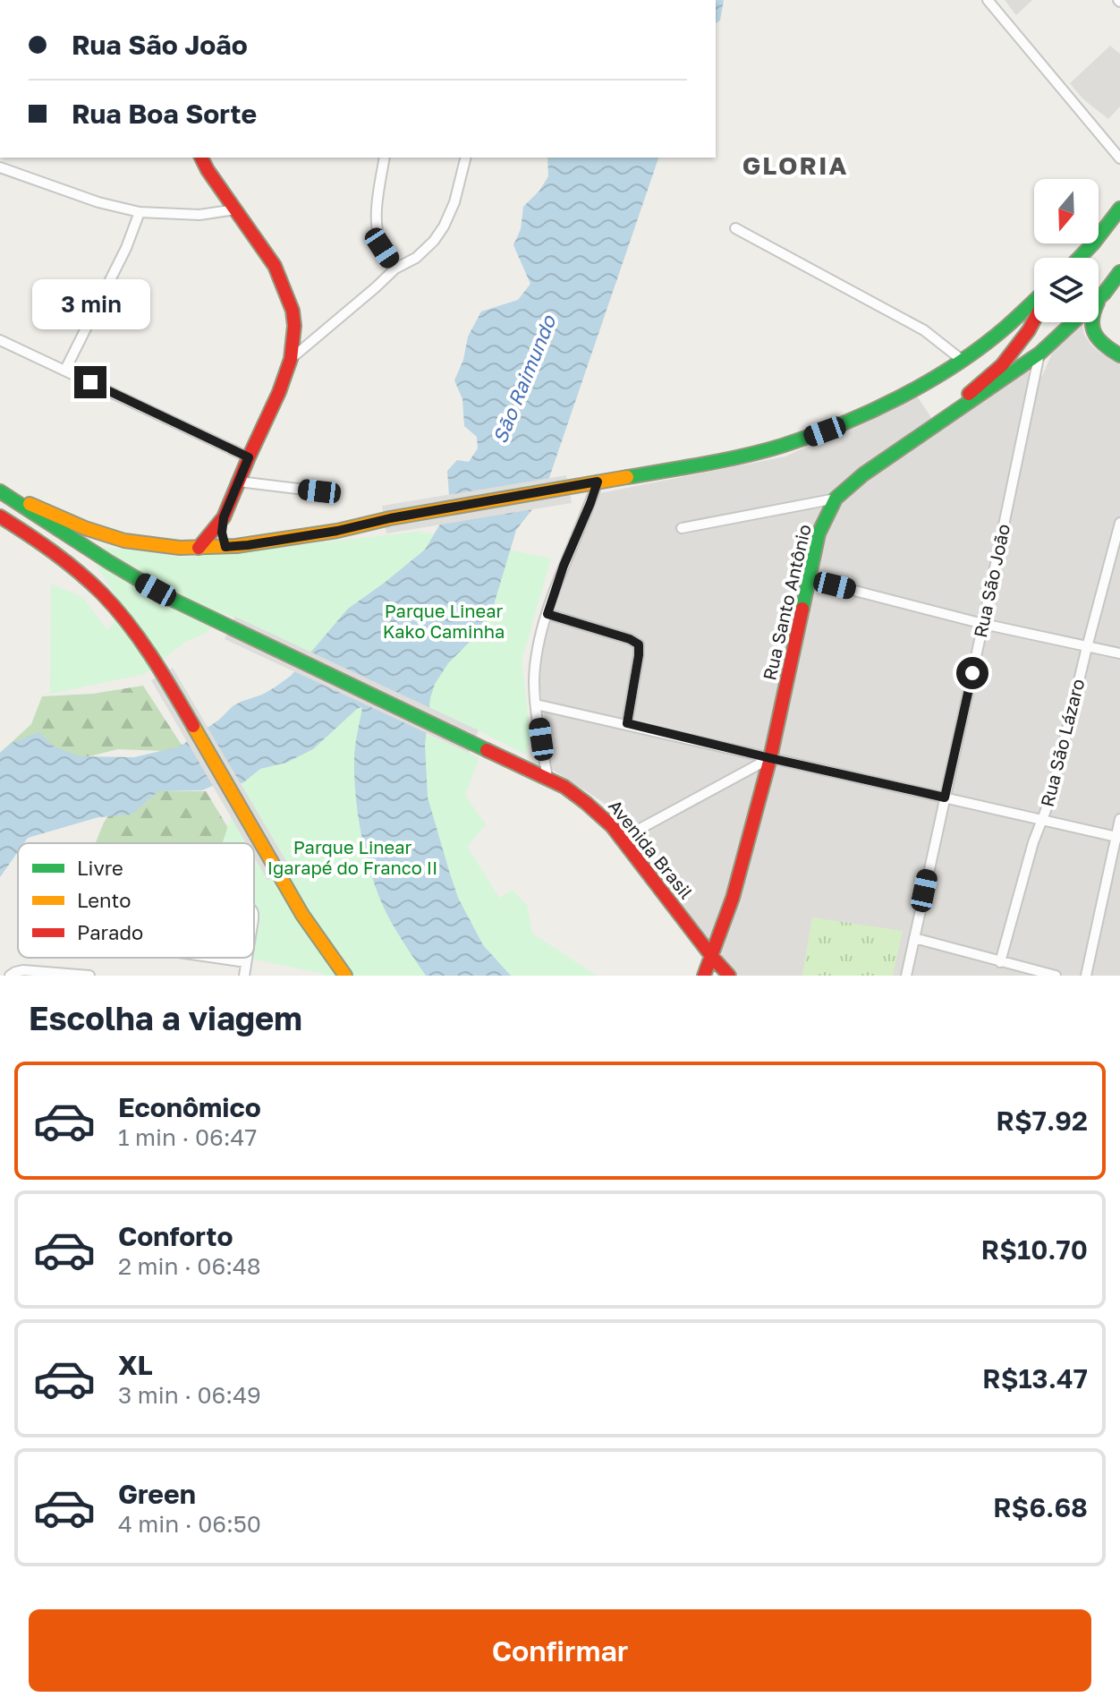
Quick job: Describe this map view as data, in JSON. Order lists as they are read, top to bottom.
{
  "streets": {
    "main road": ["Rua Santo Antônio", "Avenida Brasil"],
    "street": ["Rua São João", "Rua São Lázaro"]
  },
  "crossings": [
    ["Rua São João", "Rua Santo Antônio"],
    ["Rua Santo Antônio", "Avenida Brasil"]
  ],
  "districts": ["GLORIA"],
  "water": ["São Raimundo"],
  "parks": ["Parque Linear Kako Caminha", "Parque Linear Igarapé do Franco II"],
  "legend": ["Livre", "Lento", "Parado"],
  "north": "bottom",
  "page": {
    "banner": ["Rua São João", "Rua Boa Sorte"],
    "bubble": "3 min",
    "heading": "Escolha a viagem",
    "list": [
      {
        "name": "Econômico",
        "note": "1 min · 06:47",
        "value": "R$7.92"
      },
      {
        "name": "Conforto",
        "note": "2 min · 06:48",
        "value": "R$10.70"
      },
      {
        "name": "XL",
        "note": "3 min · 06:49",
        "value": "R$13.47"
      },
      {
        "name": "Green",
        "note": "4 min · 06:50",
        "value": "R$6.68"
      }
    ],
    "buttons": "Confirmar"
  }
}
